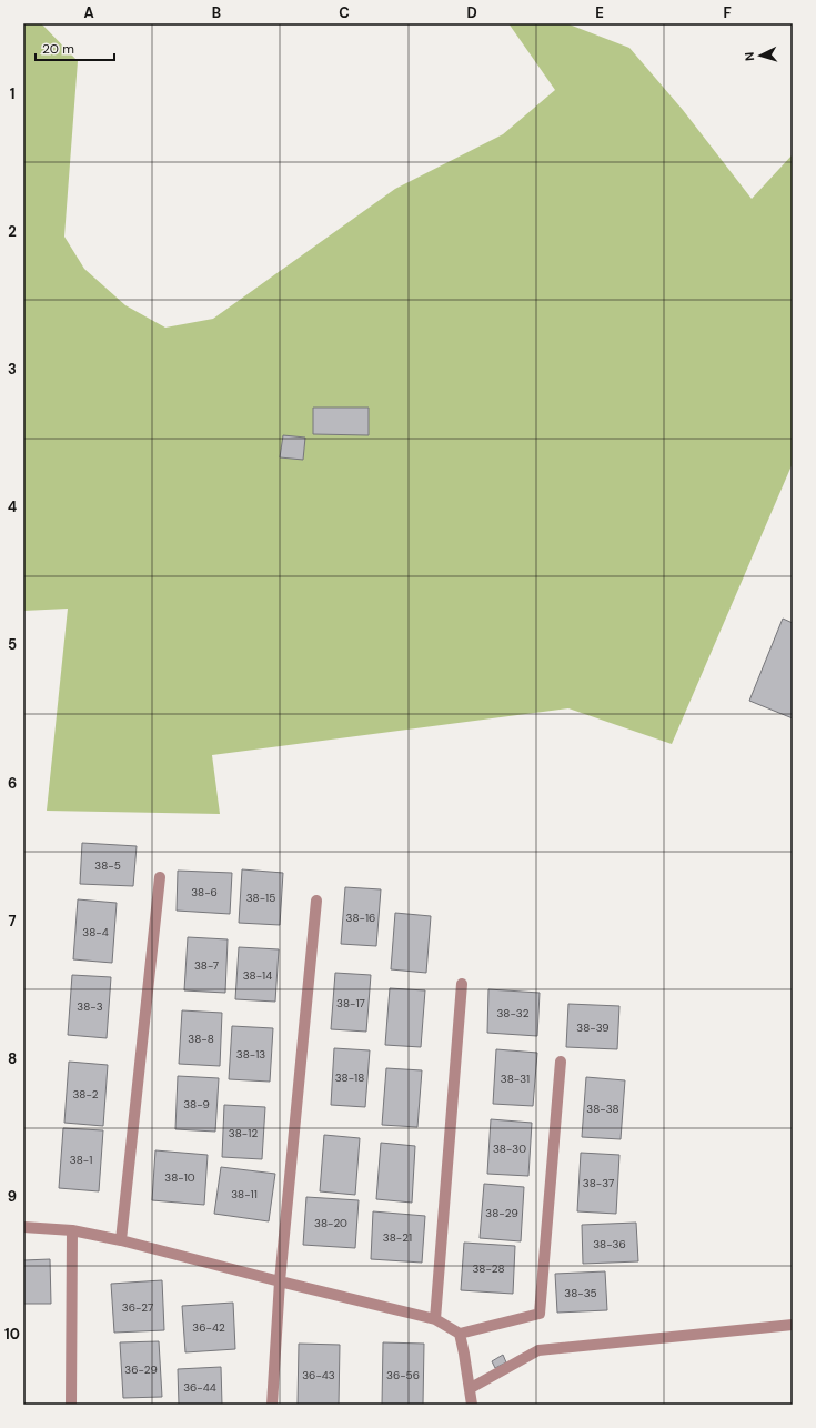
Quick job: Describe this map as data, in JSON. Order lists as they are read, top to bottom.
{
  "house_numbers": [
    "38-5",
    "38-6",
    "38-15",
    "38-16",
    "38-4",
    "38-7",
    "38-14",
    "38-17",
    "38-3",
    "38-32",
    "38-39",
    "38-8",
    "38-13",
    "38-18",
    "38-31",
    "38-2",
    "38-9",
    "38-38",
    "38-12",
    "38-30",
    "38-1",
    "38-10",
    "38-37",
    "38-11",
    "38-29",
    "38-20",
    "38-21",
    "38-36",
    "38-28",
    "38-35",
    "36-27",
    "36-42",
    "36-29",
    "36-43",
    "36-56",
    "36-44"
  ],
  "scale_bar": "20 m",
  "north": "left",
  "grid": {
    "columns": [
      "A",
      "B",
      "C",
      "D",
      "E",
      "F"
    ],
    "rows": [
      "1",
      "2",
      "3",
      "4",
      "5",
      "6",
      "7",
      "8",
      "9",
      "10"
    ]
  }
}
